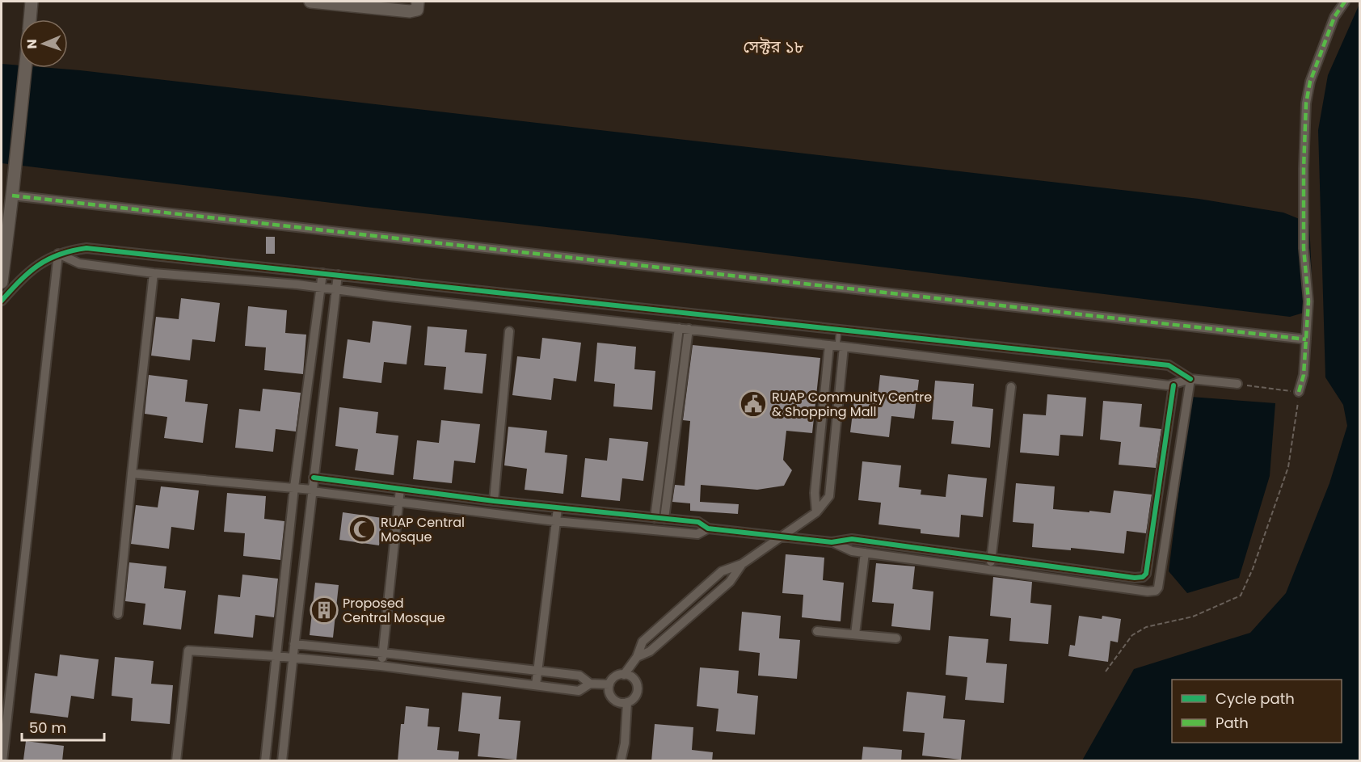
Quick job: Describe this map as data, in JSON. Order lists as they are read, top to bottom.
{
  "districts": ["সেক্টর ১৮"],
  "places": {
    "public building": ["RUAP Community Centre & Shopping Mall"],
    "mosque": ["RUAP Central Mosque"],
    "building": ["Proposed Central Mosque"]
  },
  "legend": ["Cycle path", "Path"],
  "scale_bar": "50 m",
  "north": "left"
}
